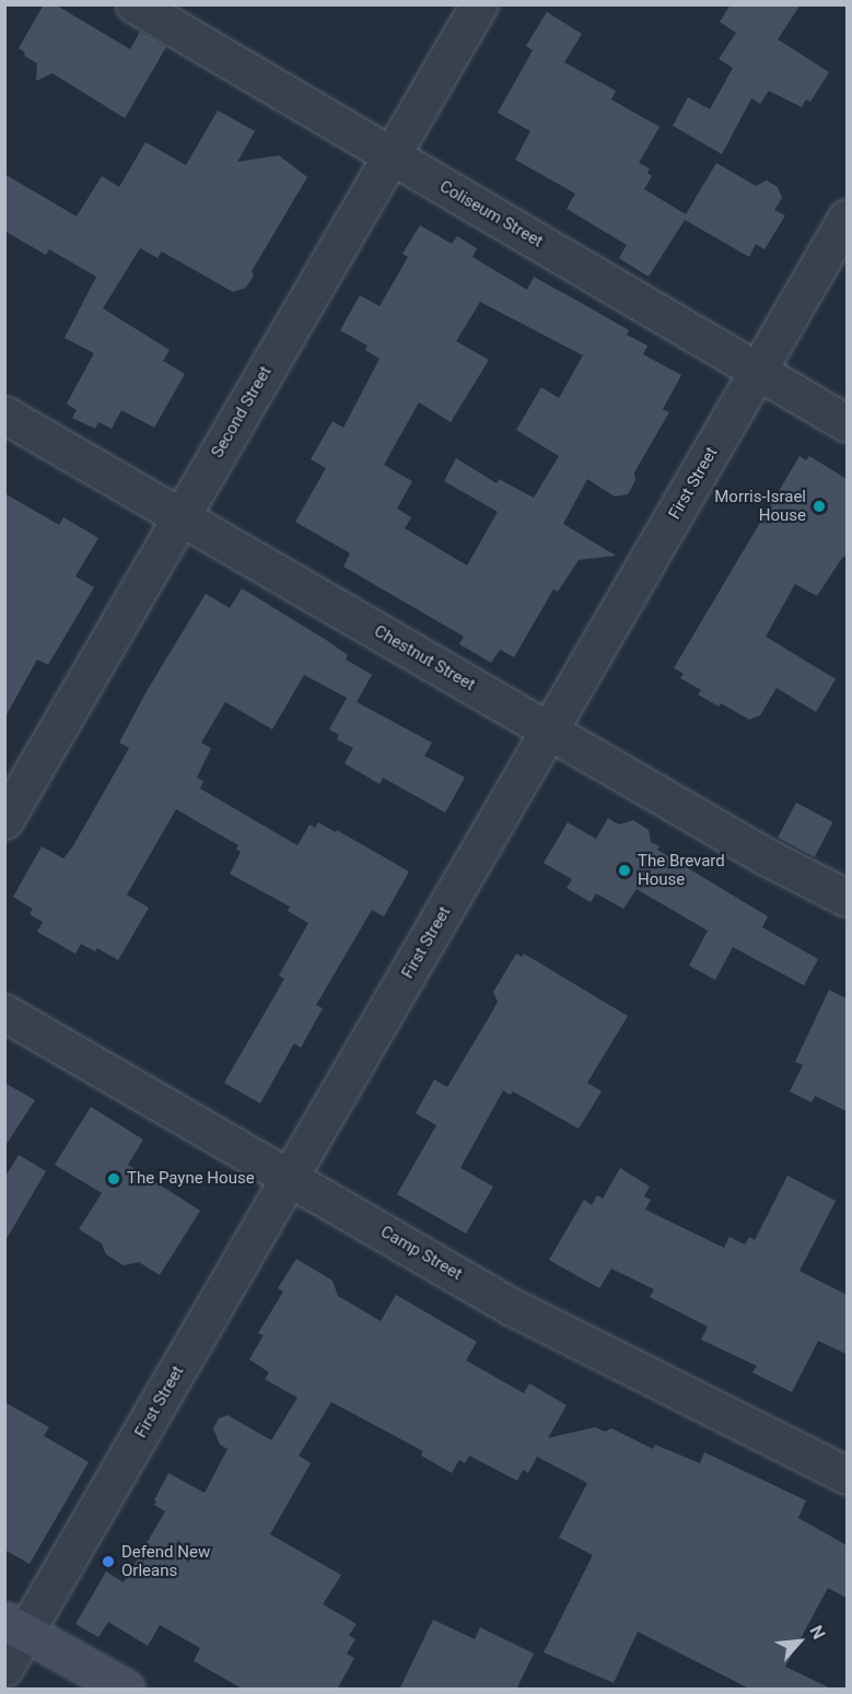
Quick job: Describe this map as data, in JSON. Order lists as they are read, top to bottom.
{
  "streets": {
    "street": [
      "Coliseum Street",
      "Second Street",
      "First Street",
      "Chestnut Street",
      "Camp Street"
    ]
  },
  "crossings": [
    ["Coliseum Street", "Second Street"],
    ["Coliseum Street", "First Street"],
    ["Second Street", "Chestnut Street"],
    ["First Street", "Chestnut Street"],
    ["First Street", "Camp Street"]
  ],
  "places": [
    "Morris-Israel House",
    "The Brevard House",
    "The Payne House",
    "Defend New Orleans"
  ],
  "north": "top right"
}
